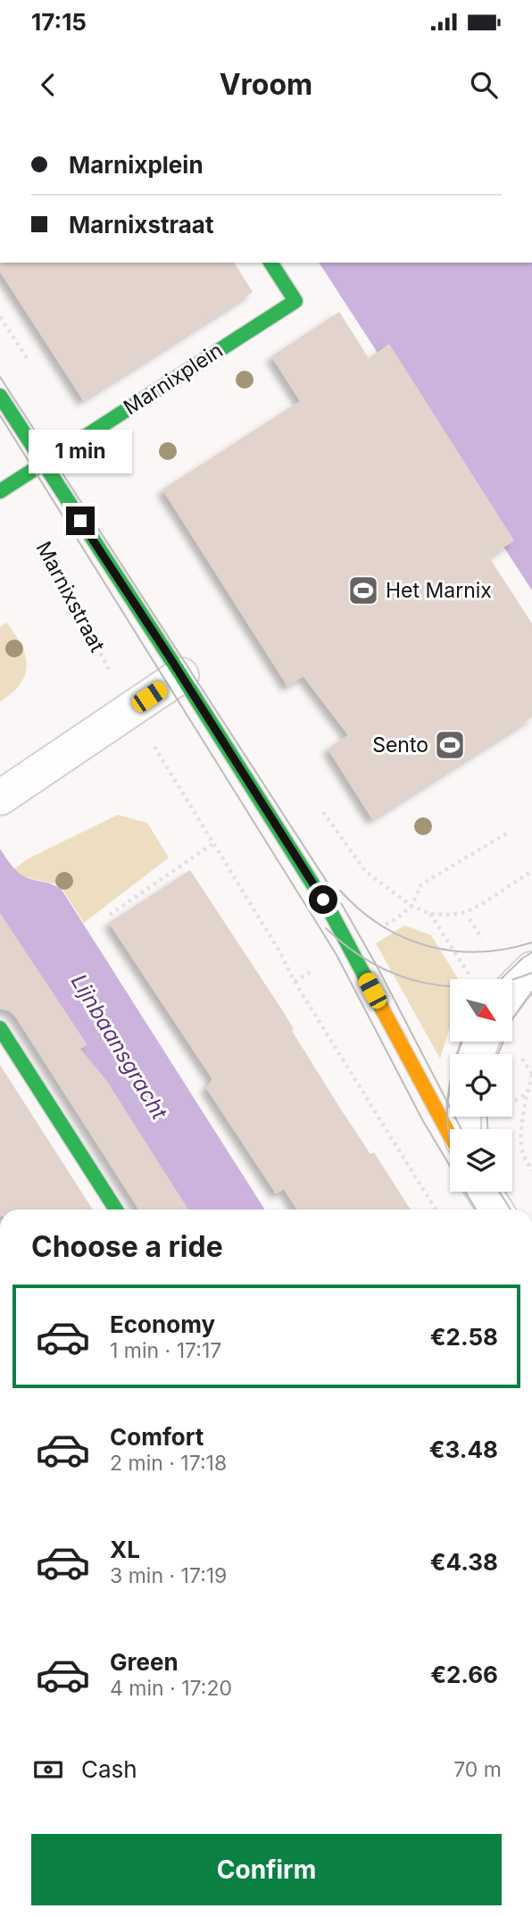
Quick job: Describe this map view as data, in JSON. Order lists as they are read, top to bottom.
{
  "streets": {
    "street": ["Marnixplein"],
    "path": ["Marnixstraat"]
  },
  "water": ["Lijnbaansgracht"],
  "places": {
    "sports": ["Het Marnix", "Sento"]
  },
  "north": "bottom right",
  "page": {
    "status": "17:15",
    "header": "Vroom",
    "banner": ["Marnixplein", "Marnixstraat"],
    "bubble": "1 min",
    "heading": "Choose a ride",
    "list": [
      {
        "name": "Economy",
        "note": "1 min · 17:17",
        "value": "€2.58"
      },
      {
        "name": "Comfort",
        "note": "2 min · 17:18",
        "value": "€3.48"
      },
      {
        "name": "XL",
        "note": "3 min · 17:19",
        "value": "€4.38"
      },
      {
        "name": "Green",
        "note": "4 min · 17:20",
        "value": "€2.66"
      }
    ],
    "pay": ["Cash", "70 m"],
    "buttons": "Confirm"
  }
}
